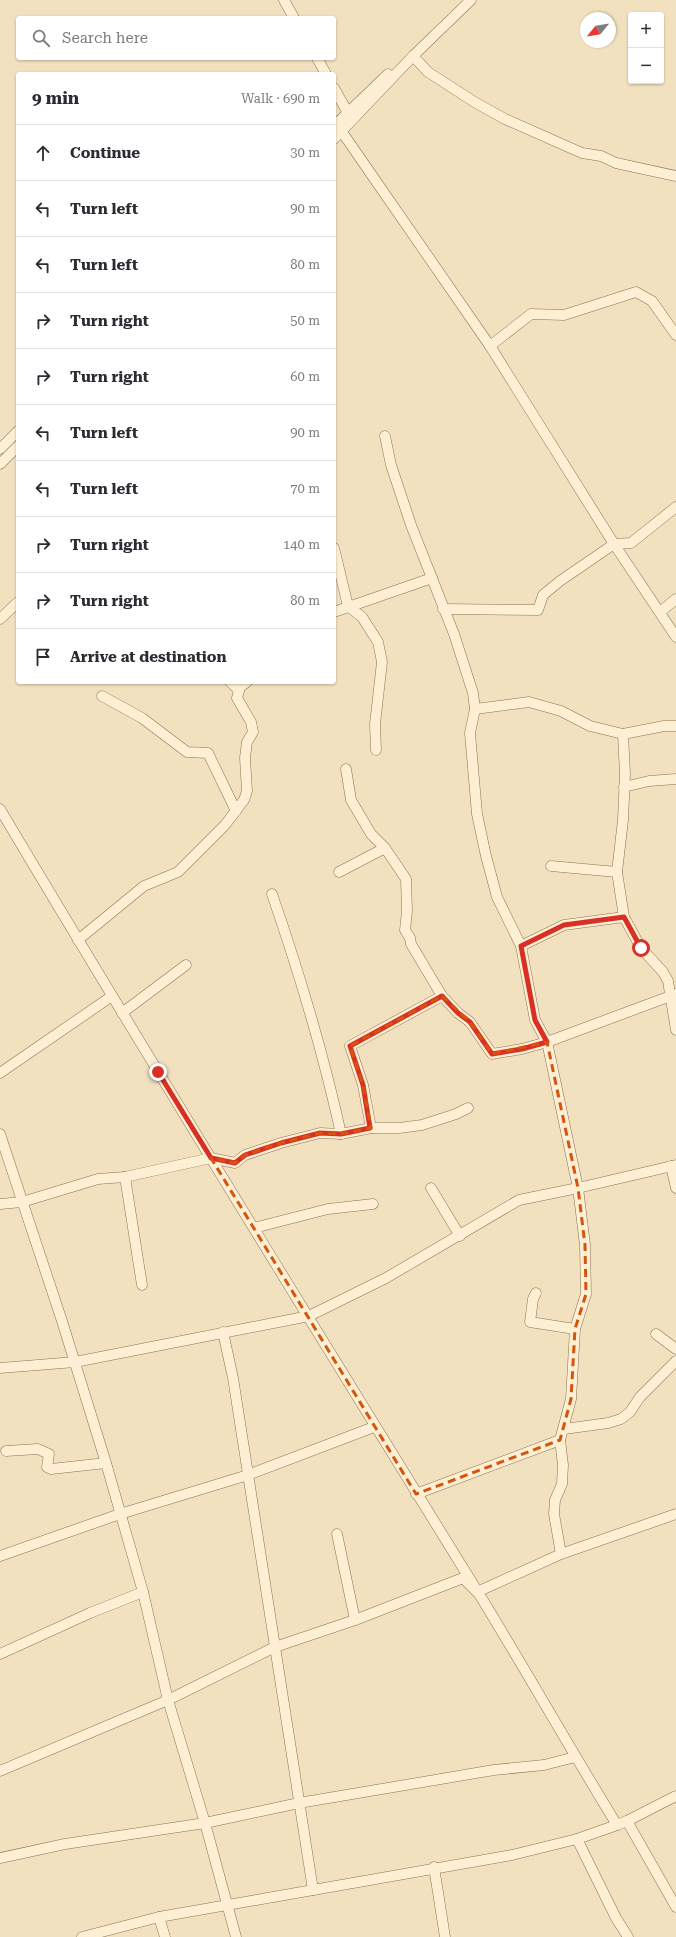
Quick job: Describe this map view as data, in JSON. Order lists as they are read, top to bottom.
{
  "north": "bottom left",
  "page": {
    "map_buttons": ["+", "−"],
    "search": "Search here",
    "heading": ["9 min", "Walk · 690 m"],
    "list": [
      ["Continue", "30 m"],
      ["Turn left", "90 m"],
      ["Turn left", "80 m"],
      ["Turn right", "50 m"],
      ["Turn right", "60 m"],
      ["Turn left", "90 m"],
      ["Turn left", "70 m"],
      ["Turn right", "140 m"],
      ["Turn right", "80 m"],
      "Arrive at destination"
    ]
  }
}
